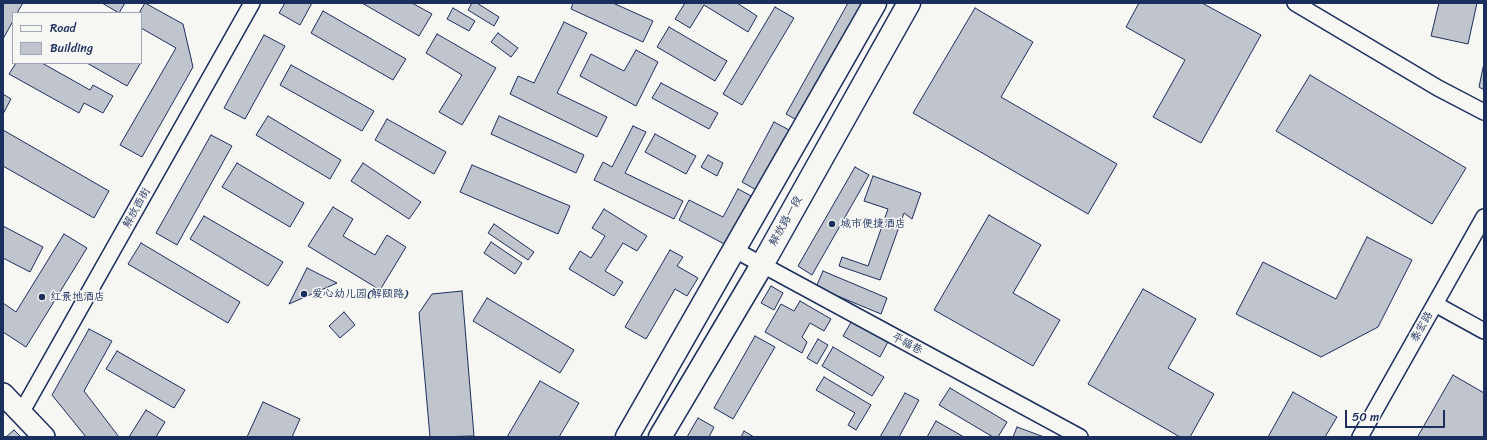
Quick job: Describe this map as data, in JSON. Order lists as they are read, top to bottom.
{
  "streets": {
    "main road": ["解放路一段"],
    "street": ["解放西街", "泰宏路", "平福巷"]
  },
  "crossings": [
    ["解放路一段", "平福巷"]
  ],
  "places": ["城市便捷酒店", "爱心幼儿园(解颐路)", "红景地酒店"],
  "legend": ["Road", "Building"],
  "scale_bar": "50 m"
}
